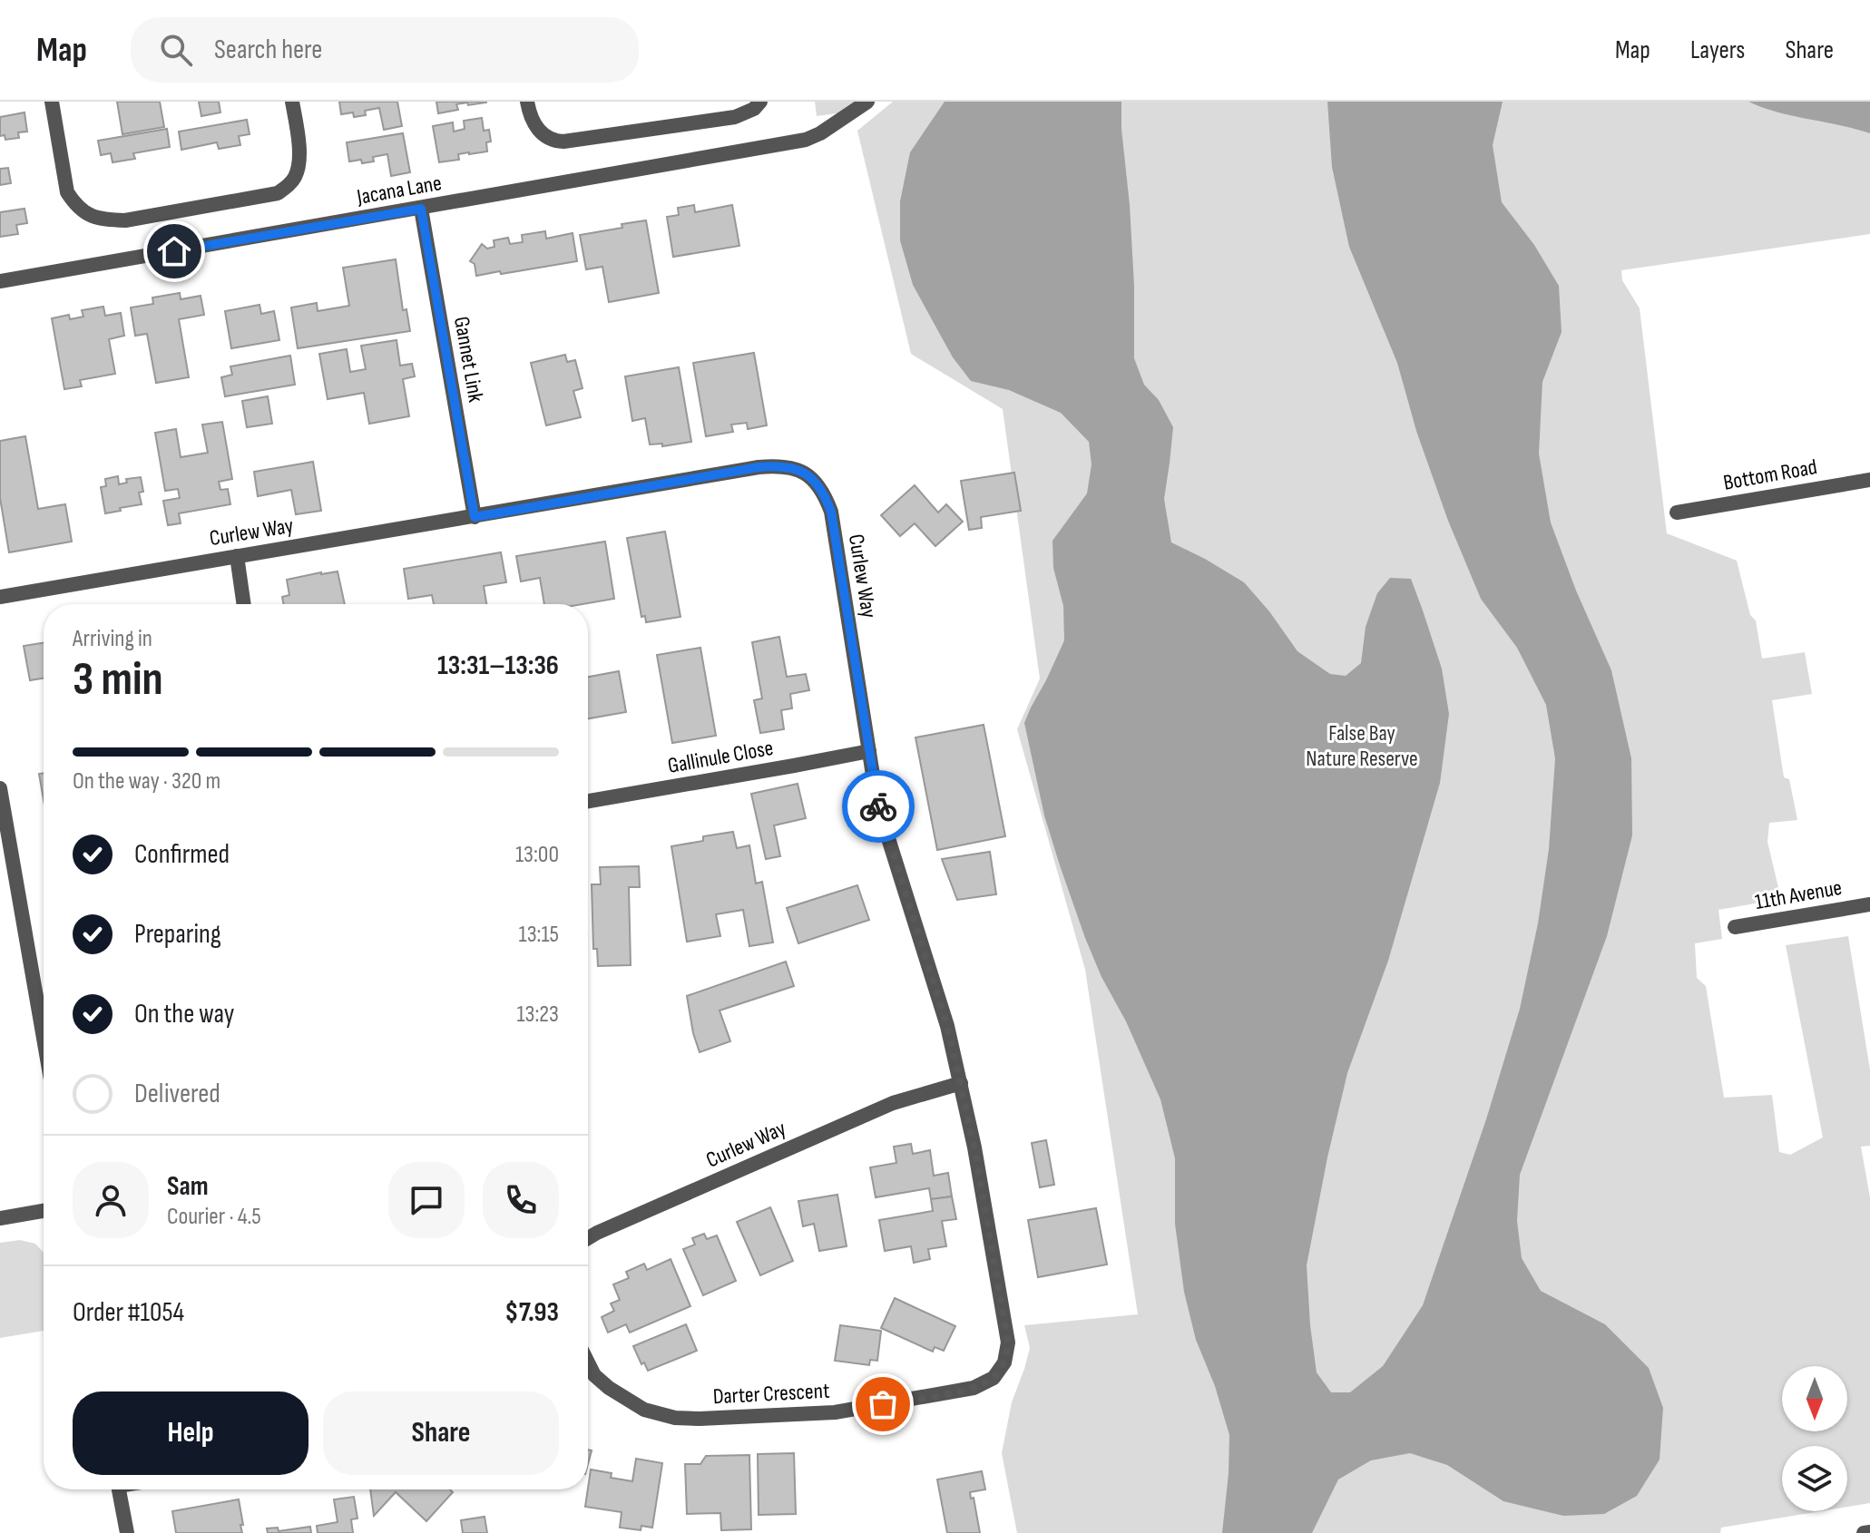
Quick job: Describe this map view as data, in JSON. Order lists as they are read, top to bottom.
{
  "streets": {
    "street": [
      "Jacana Lane",
      "Gannet Link",
      "Bottom Road",
      "Curlew Way",
      "Gallinule Close",
      "11th Avenue",
      "Darter Crescent"
    ]
  },
  "crossings": [
    ["Jacana Lane", "Gannet Link"],
    ["Gannet Link", "Curlew Way"],
    ["Curlew Way", "Gallinule Close"],
    ["Curlew Way", "Darter Crescent"]
  ],
  "parks": ["False Bay Nature Reserve"],
  "north": "bottom",
  "page": {
    "header": "Map",
    "search": "Search here",
    "nav": ["Map", "Layers", "Share"],
    "heading": ["3 min", "Arriving in", "13:31–13:36"],
    "panel": [
      "Sam",
      "Courier · 4.5",
      "Order #1054",
      "$7.93"
    ],
    "bar": "On the way · 320 m",
    "list": [
      ["Confirmed", "13:00"],
      ["Preparing", "13:15"],
      ["On the way", "13:23"],
      "Delivered"
    ],
    "buttons": ["Help", "Share"]
  }
}
